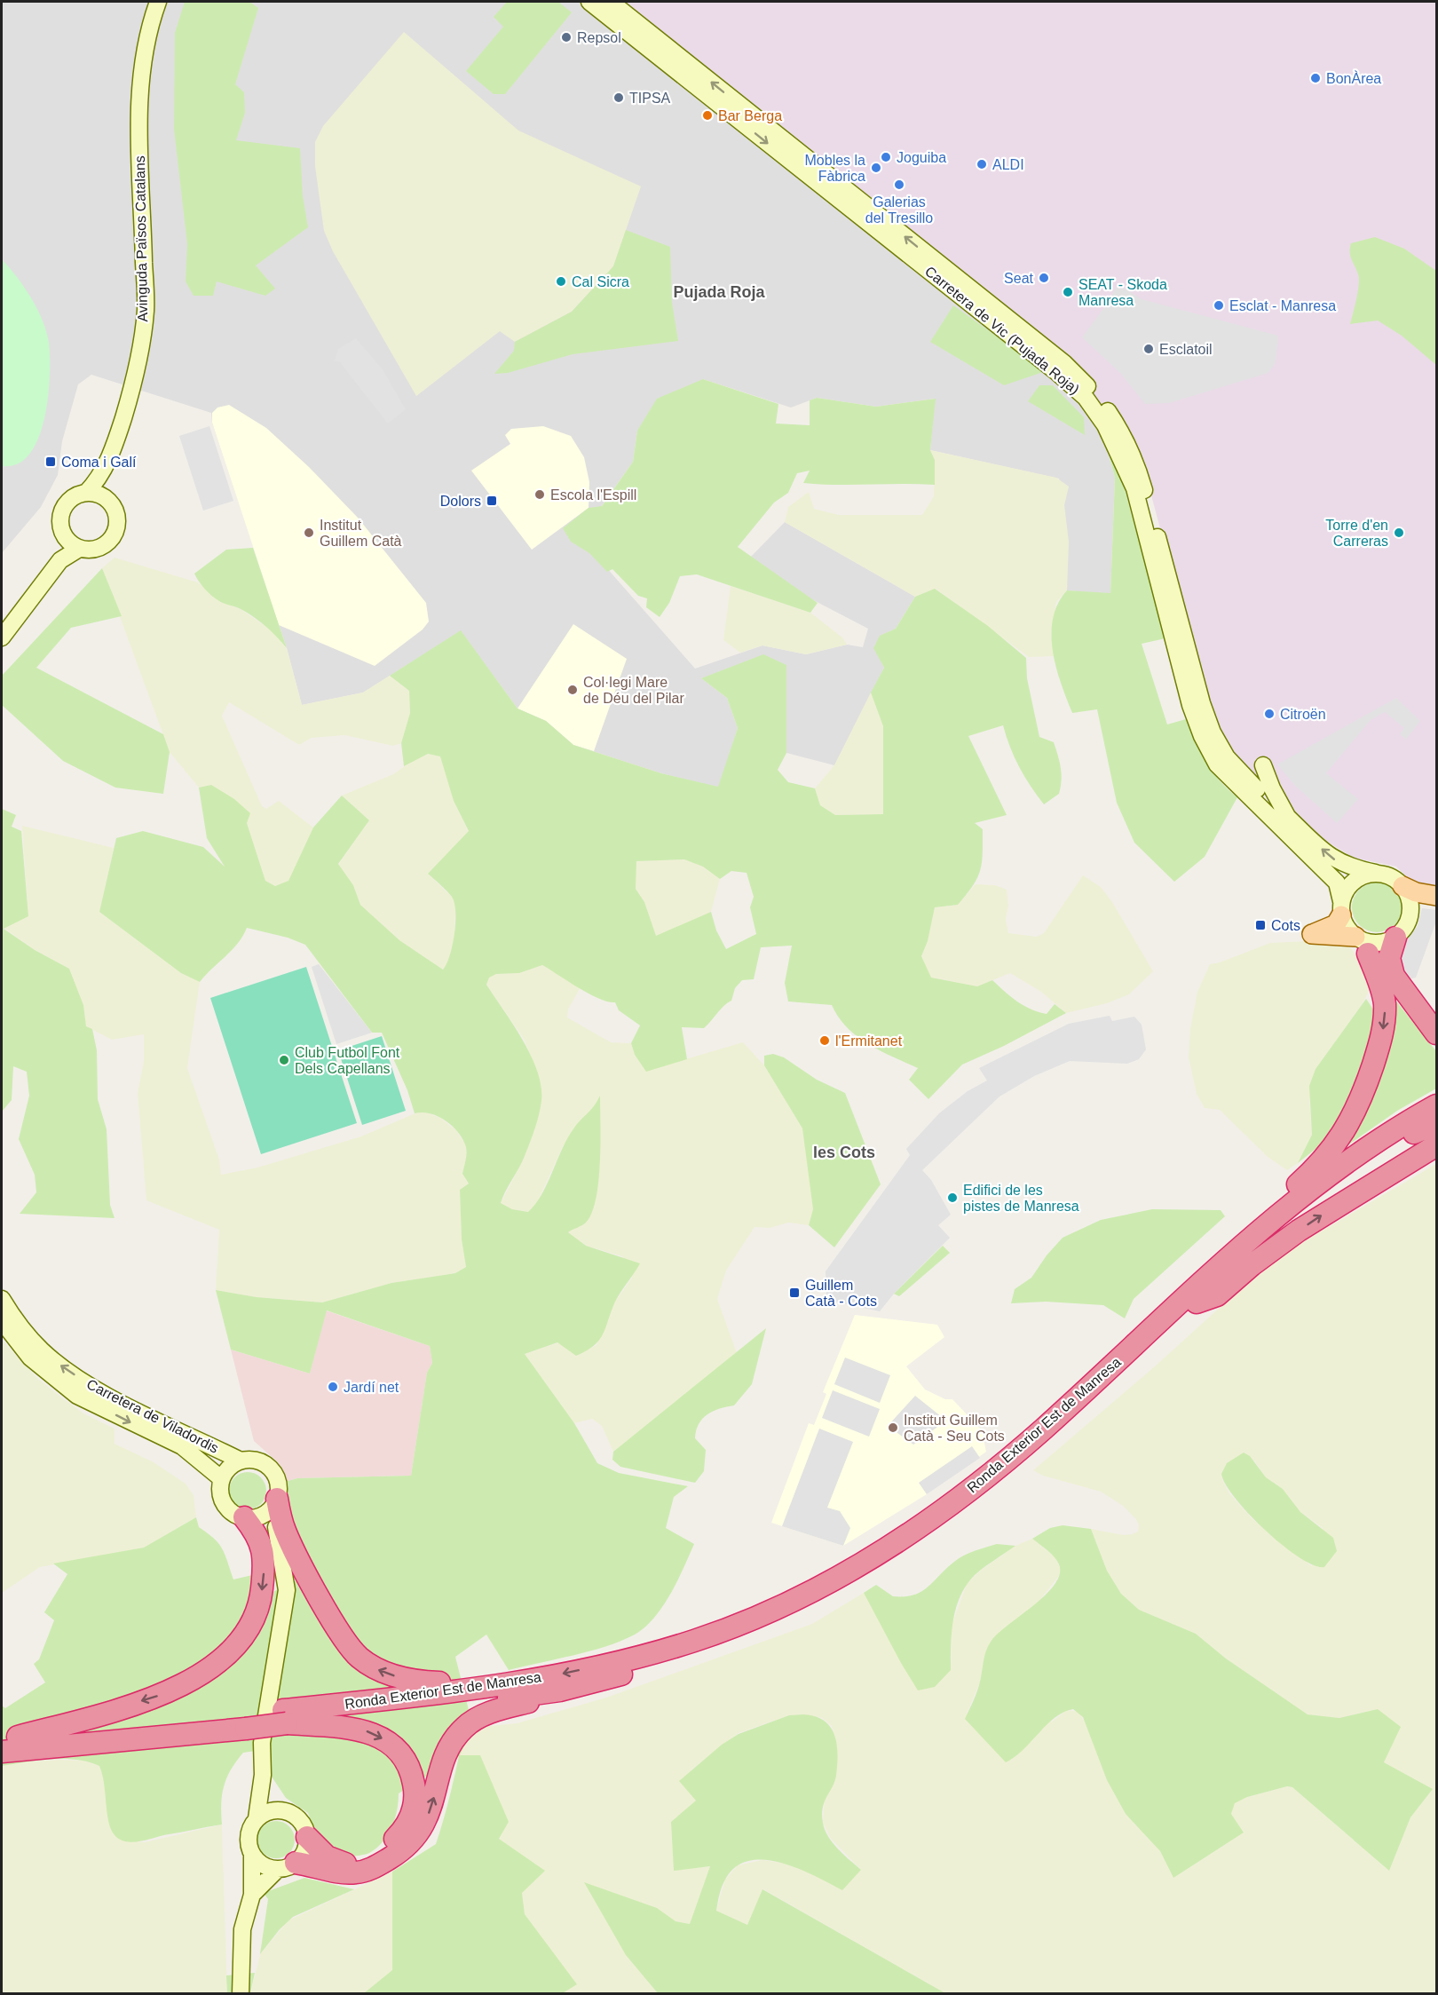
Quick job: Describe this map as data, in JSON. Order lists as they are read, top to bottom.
{
  "streets": {
    "highway": ["Ronda Exterior Est de Manresa"],
    "main road": ["Avinguda Països Catalans", "Carretera de Vic (Pujada Roja)", "Carretera de Viladordis"]
  },
  "districts": ["Pujada Roja", "les Cots"],
  "places": {
    "other": [
      "Repsol",
      "BonÀrea",
      "TIPSA",
      "Bar Berga",
      "Joguiba",
      "ALDI",
      "Mobles la Fàbrica",
      "Galerias del Tresillo",
      "Seat",
      "Cal Sicra",
      "SEAT - Skoda Manresa",
      "Esclat - Manresa",
      "Esclatoil",
      "Escola l'Espill",
      "Institut Guillem Catà",
      "Torre d'en Carreras",
      "Col·legi Mare de Déu del Pilar",
      "Citroën",
      "l'Ermitanet",
      "Club Futbol Font Dels Capellans",
      "Edifici de les pistes de Manresa",
      "Jardí net",
      "Institut Guillem Catà - Seu Cots"
    ],
    "transit": [
      "Coma i Galí",
      "Dolors",
      "Cots",
      "Guillem Catà - Cots"
    ]
  }
}
